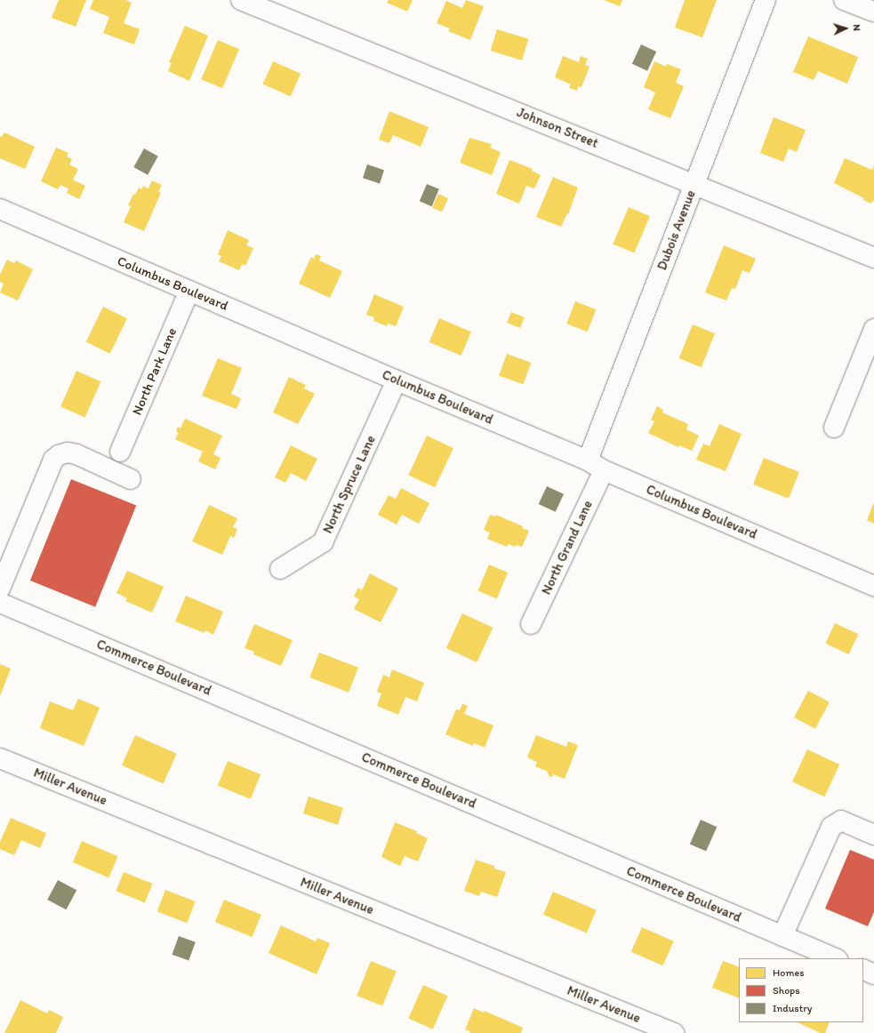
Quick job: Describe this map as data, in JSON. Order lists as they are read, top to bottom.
{
  "streets": {
    "street": [
      "Johnson Street",
      "Dubois Avenue",
      "Columbus Boulevard",
      "North Park Lane",
      "North Spruce Lane",
      "North Grand Lane",
      "Commerce Boulevard",
      "Miller Avenue"
    ]
  },
  "crossings": [
    ["Johnson Street", "Dubois Avenue"],
    ["Dubois Avenue", "Columbus Boulevard"],
    ["Dubois Avenue", "North Grand Lane"],
    ["Columbus Boulevard", "North Park Lane"],
    ["Columbus Boulevard", "North Spruce Lane"],
    ["Columbus Boulevard", "North Grand Lane"]
  ],
  "legend": ["Homes", "Shops", "Industry"],
  "north": "right"
}
